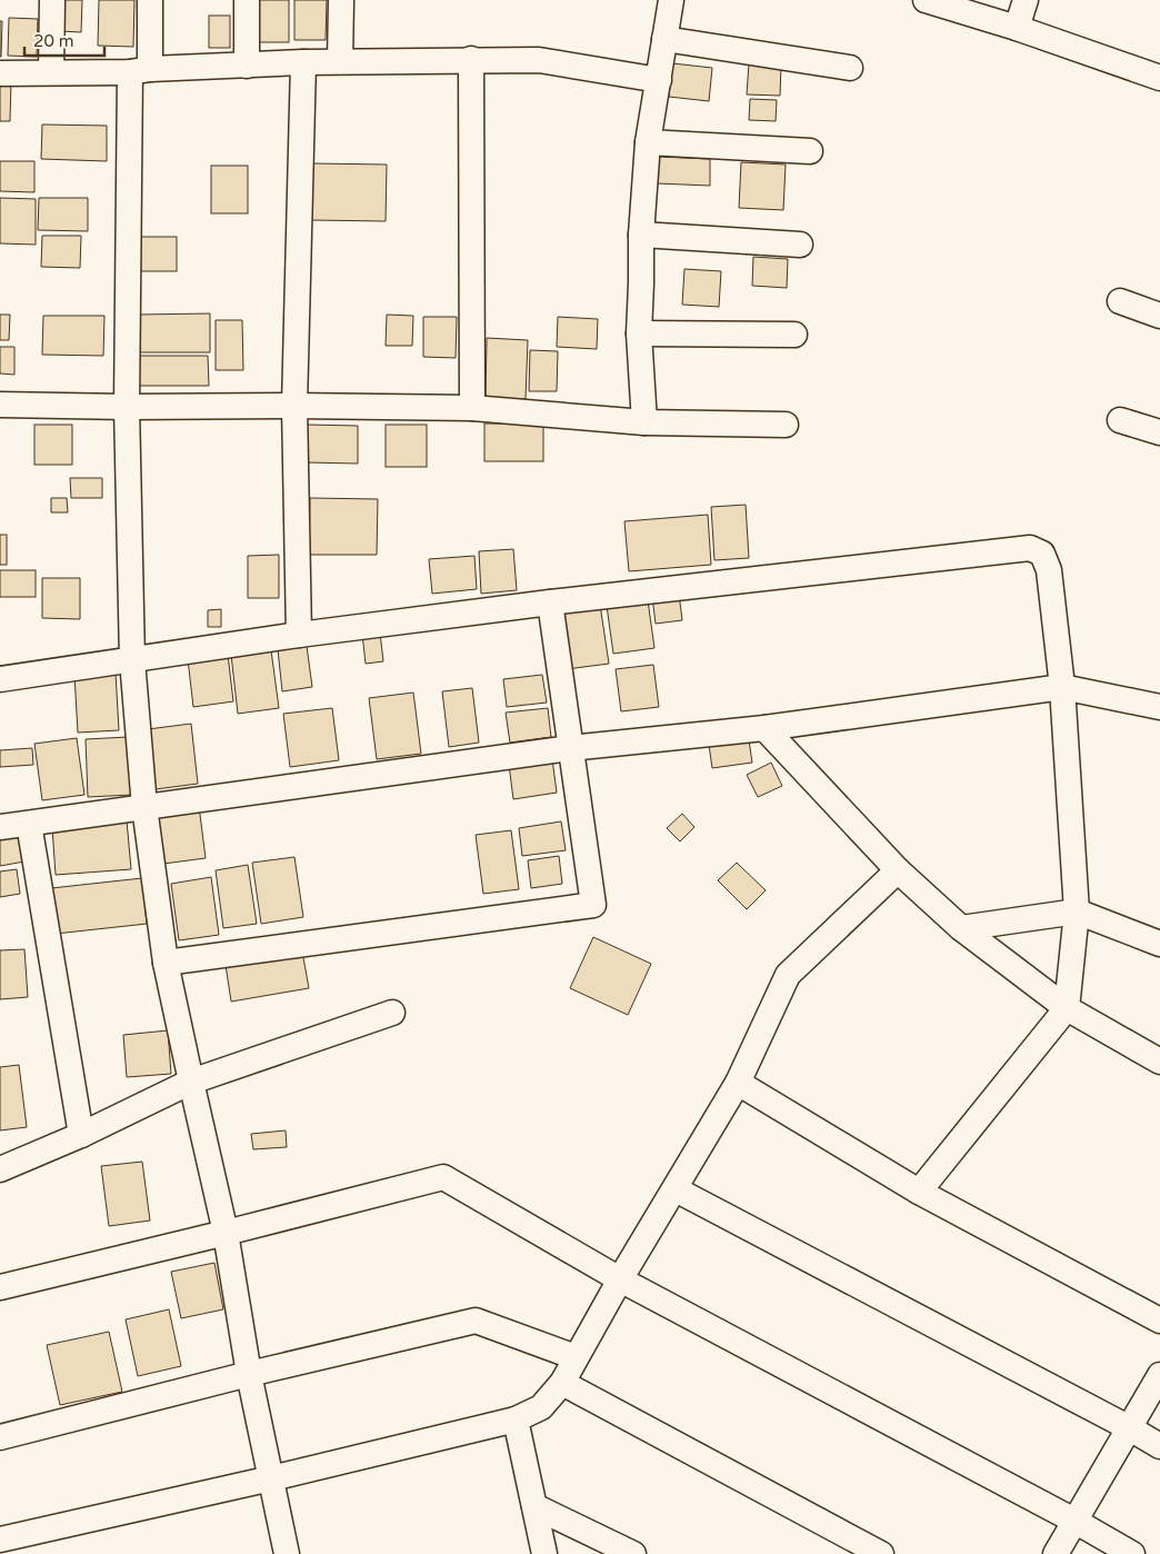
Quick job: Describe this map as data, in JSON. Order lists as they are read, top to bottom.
{
  "scale_bar": "20 m"
}
